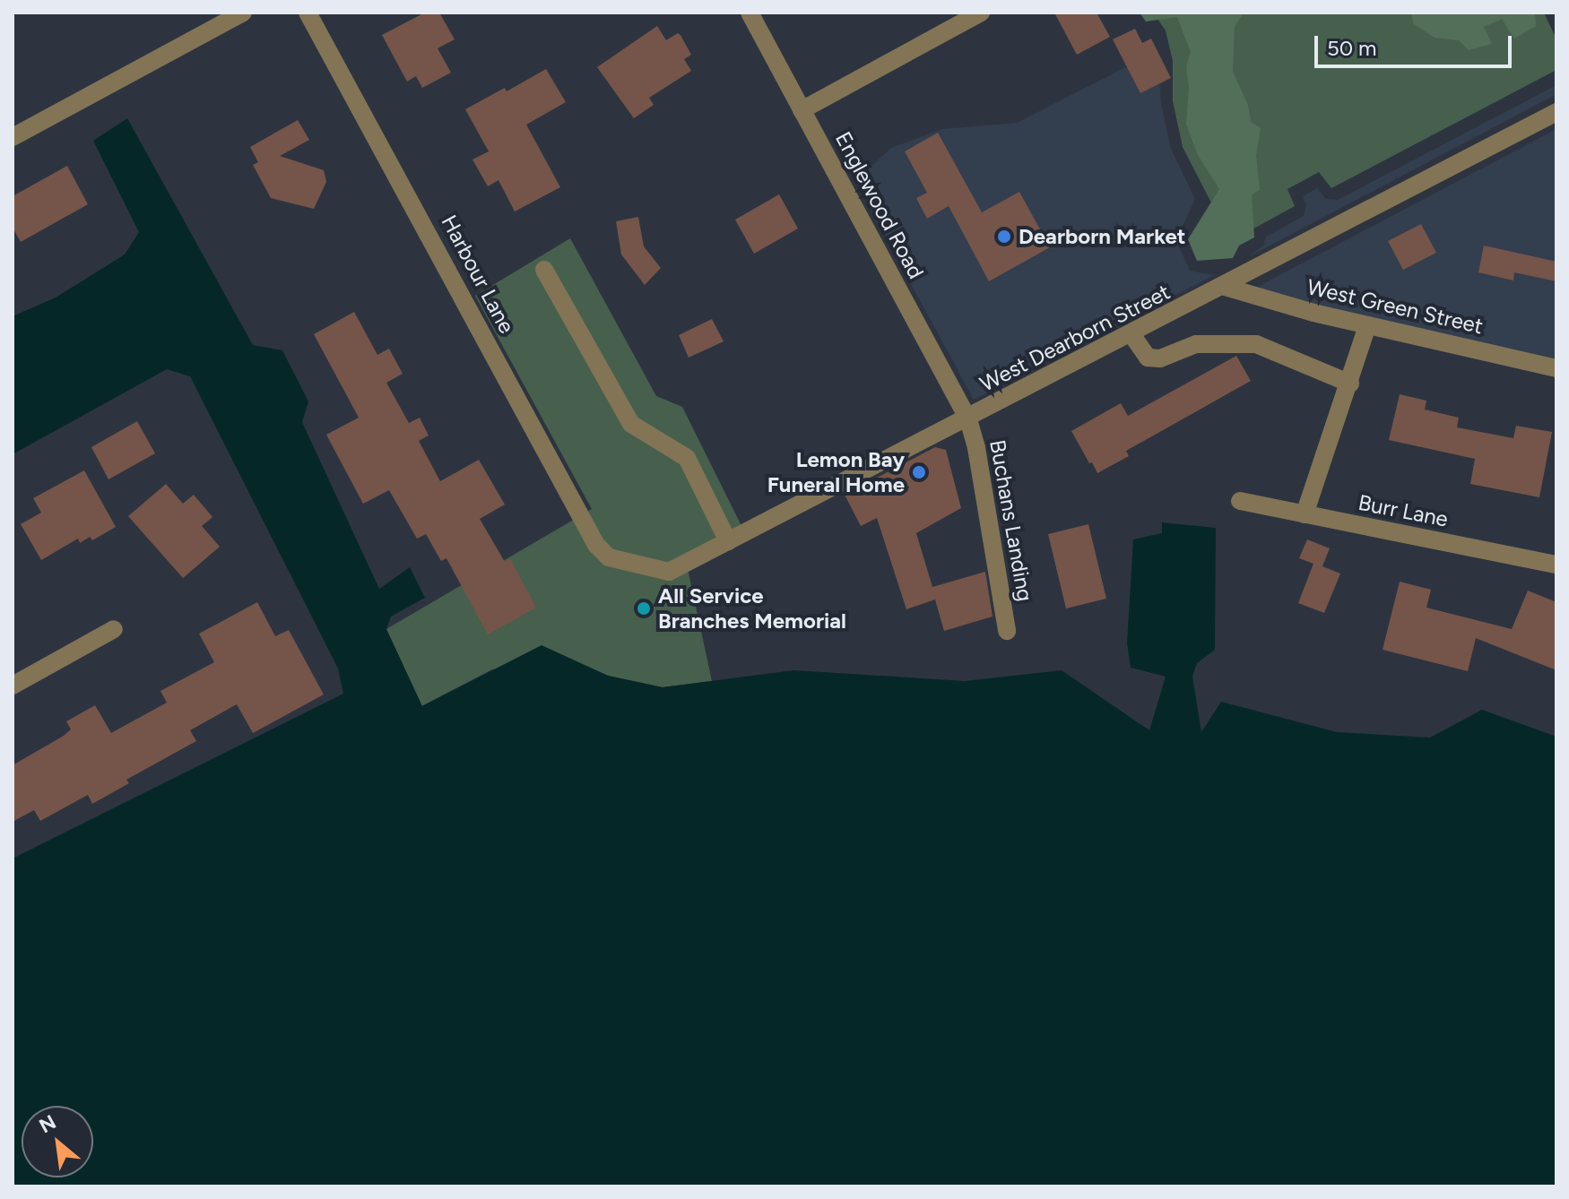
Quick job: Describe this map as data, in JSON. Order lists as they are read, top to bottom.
{
  "streets": {
    "street": [
      "Englewood Road",
      "Harbour Lane",
      "West Green Street",
      "West Dearborn Street",
      "Burr Lane",
      "Buchans Landing"
    ]
  },
  "crossings": [
    ["Englewood Road", "West Dearborn Street"],
    ["Englewood Road", "Buchans Landing"],
    ["Harbour Lane", "West Dearborn Street"],
    ["West Green Street", "West Dearborn Street"],
    ["West Dearborn Street", "Buchans Landing"]
  ],
  "places": ["Dearborn Market", "Lemon Bay Funeral Home", "All Service Branches Memorial"],
  "scale_bar": "50 m",
  "north": "top left"
}
